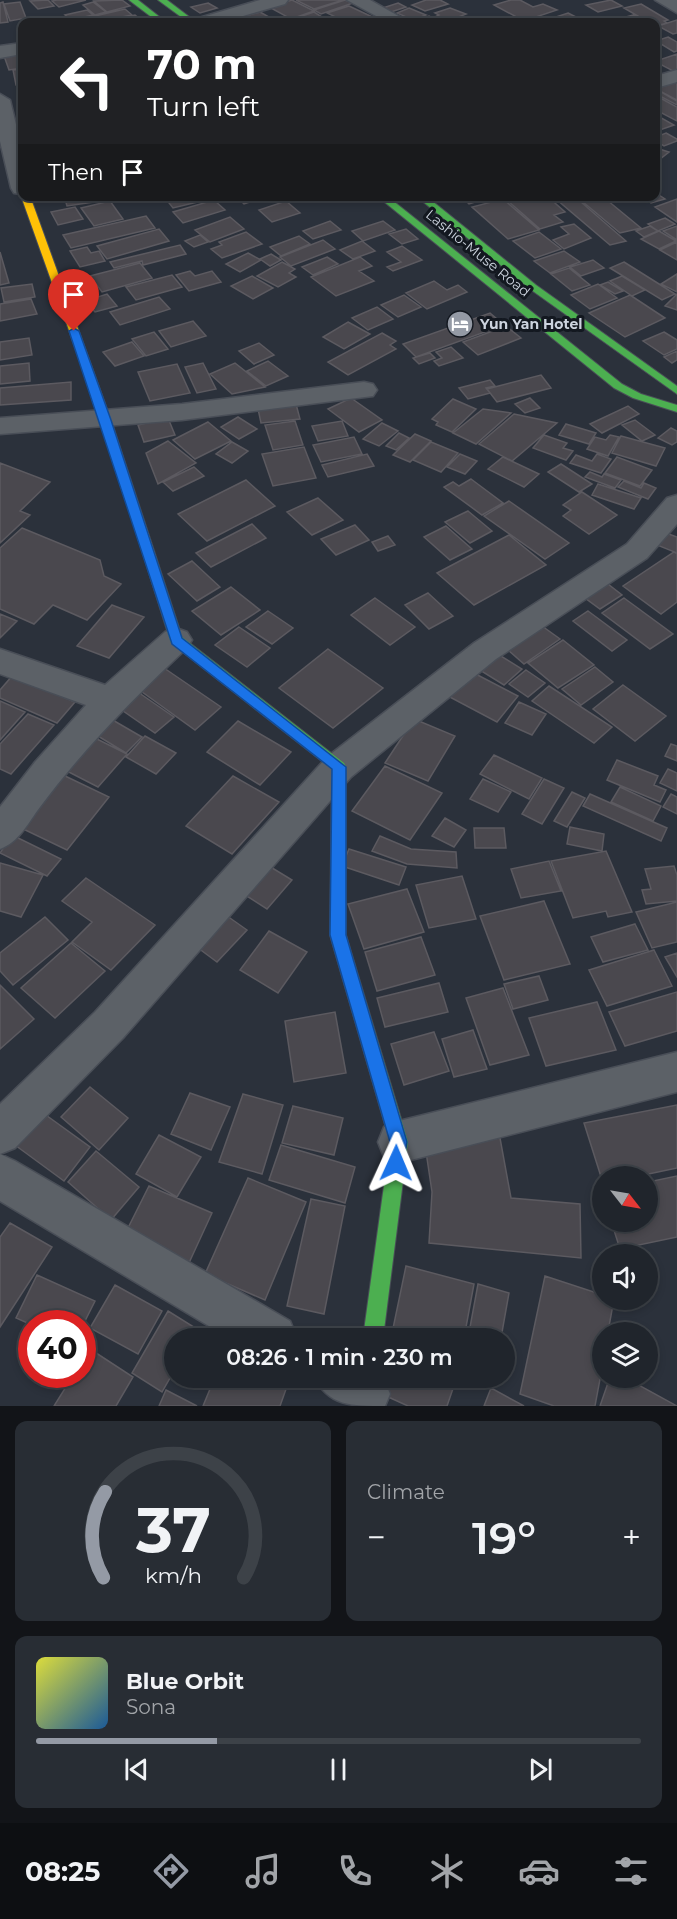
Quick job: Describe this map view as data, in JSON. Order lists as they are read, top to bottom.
{
  "streets": {
    "main road": ["Lashio-Muse Road"]
  },
  "places": {
    "hotel": ["Yun Yan Hotel"]
  },
  "north": "bottom right",
  "page": {
    "turn": ["70 m", "Turn left"],
    "then": "Then",
    "limit": "40",
    "trip": "08:26 · 1 min · 230 m",
    "tile": "Climate",
    "heat": ["−", "19°", "+"],
    "song": ["Blue Orbit", "Sona"],
    "tabs": "08:25",
    "gauge": ["37", "km/h"]
  }
}
